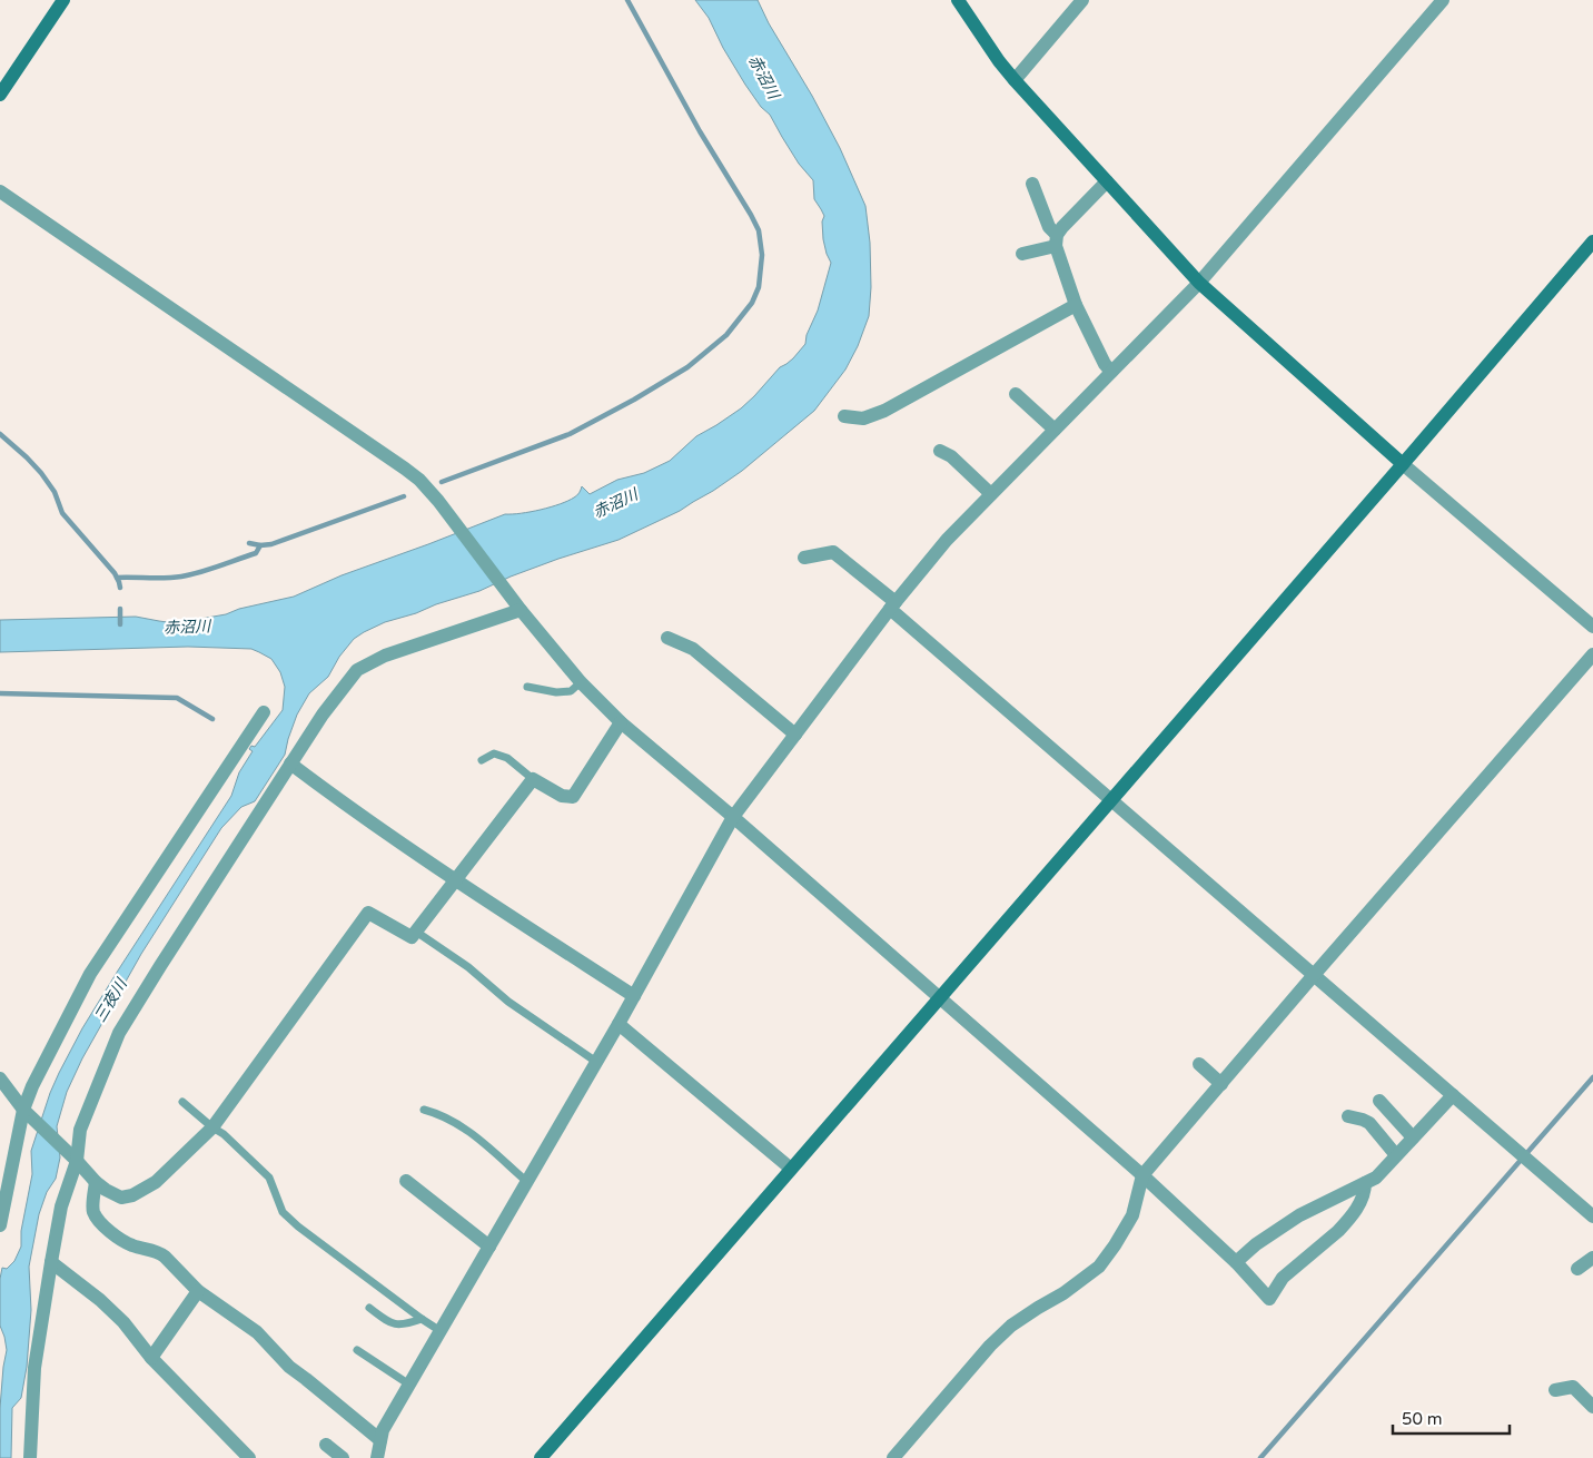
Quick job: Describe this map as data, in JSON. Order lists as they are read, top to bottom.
{
  "water": ["赤沼川", "三夜川"],
  "scale_bar": "50 m"
}
